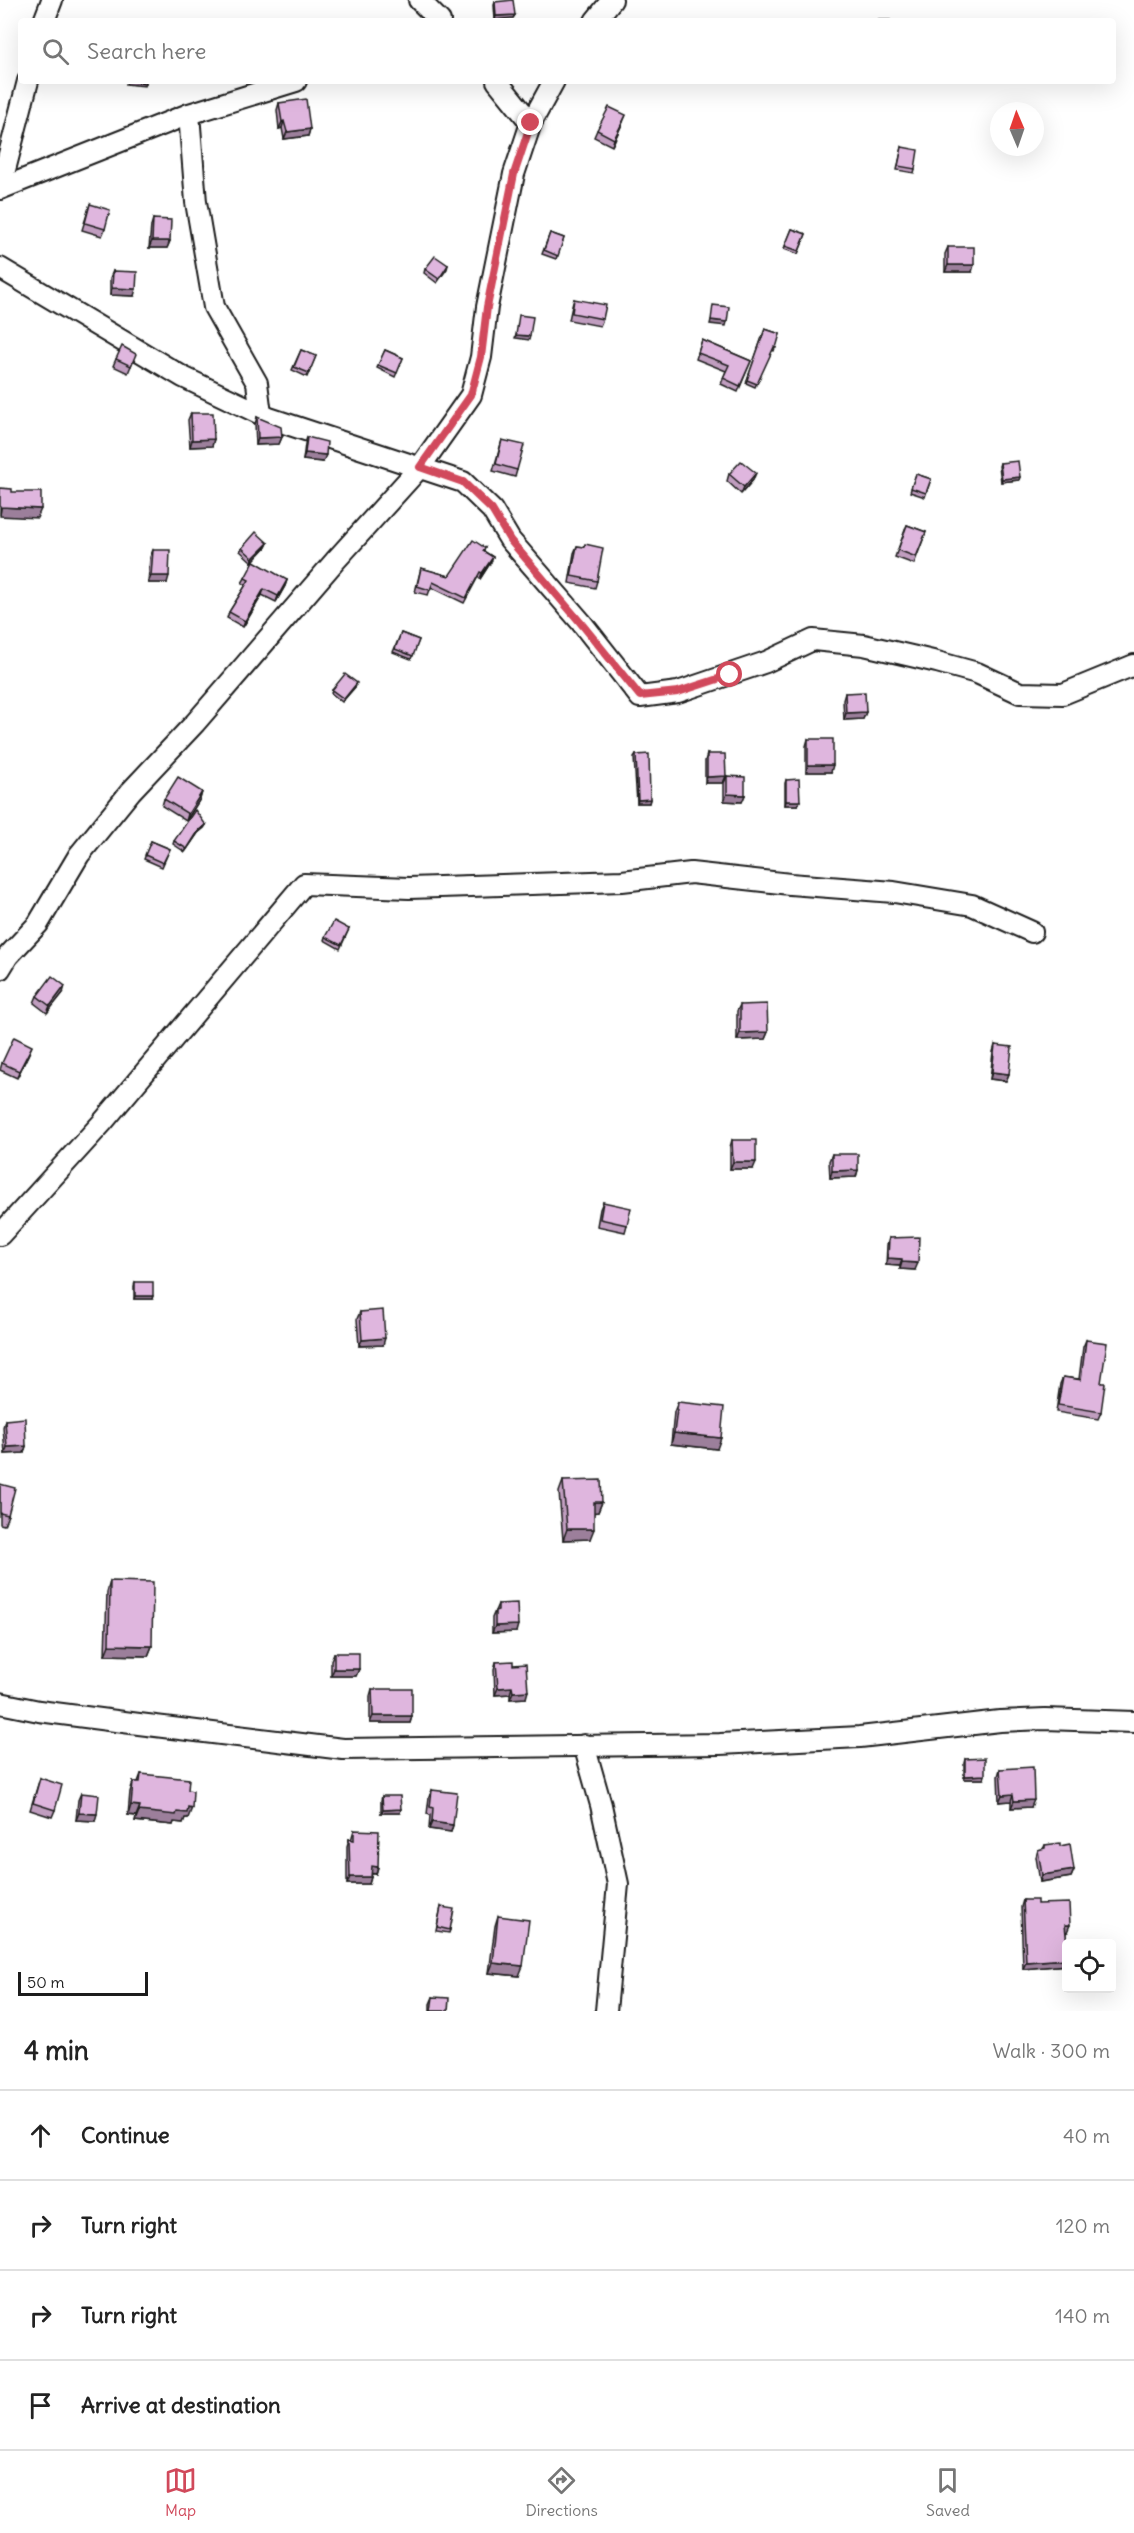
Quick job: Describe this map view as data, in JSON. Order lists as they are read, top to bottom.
{
  "scale_bar": "50 m",
  "north": "top",
  "page": {
    "search": "Search here",
    "scale": "50 m",
    "heading": ["4 min", "Walk · 300 m"],
    "list": [
      ["Continue", "40 m"],
      ["Turn right", "120 m"],
      ["Turn right", "140 m"],
      "Arrive at destination"
    ],
    "nav": ["Map", "Directions", "Saved"]
  }
}
